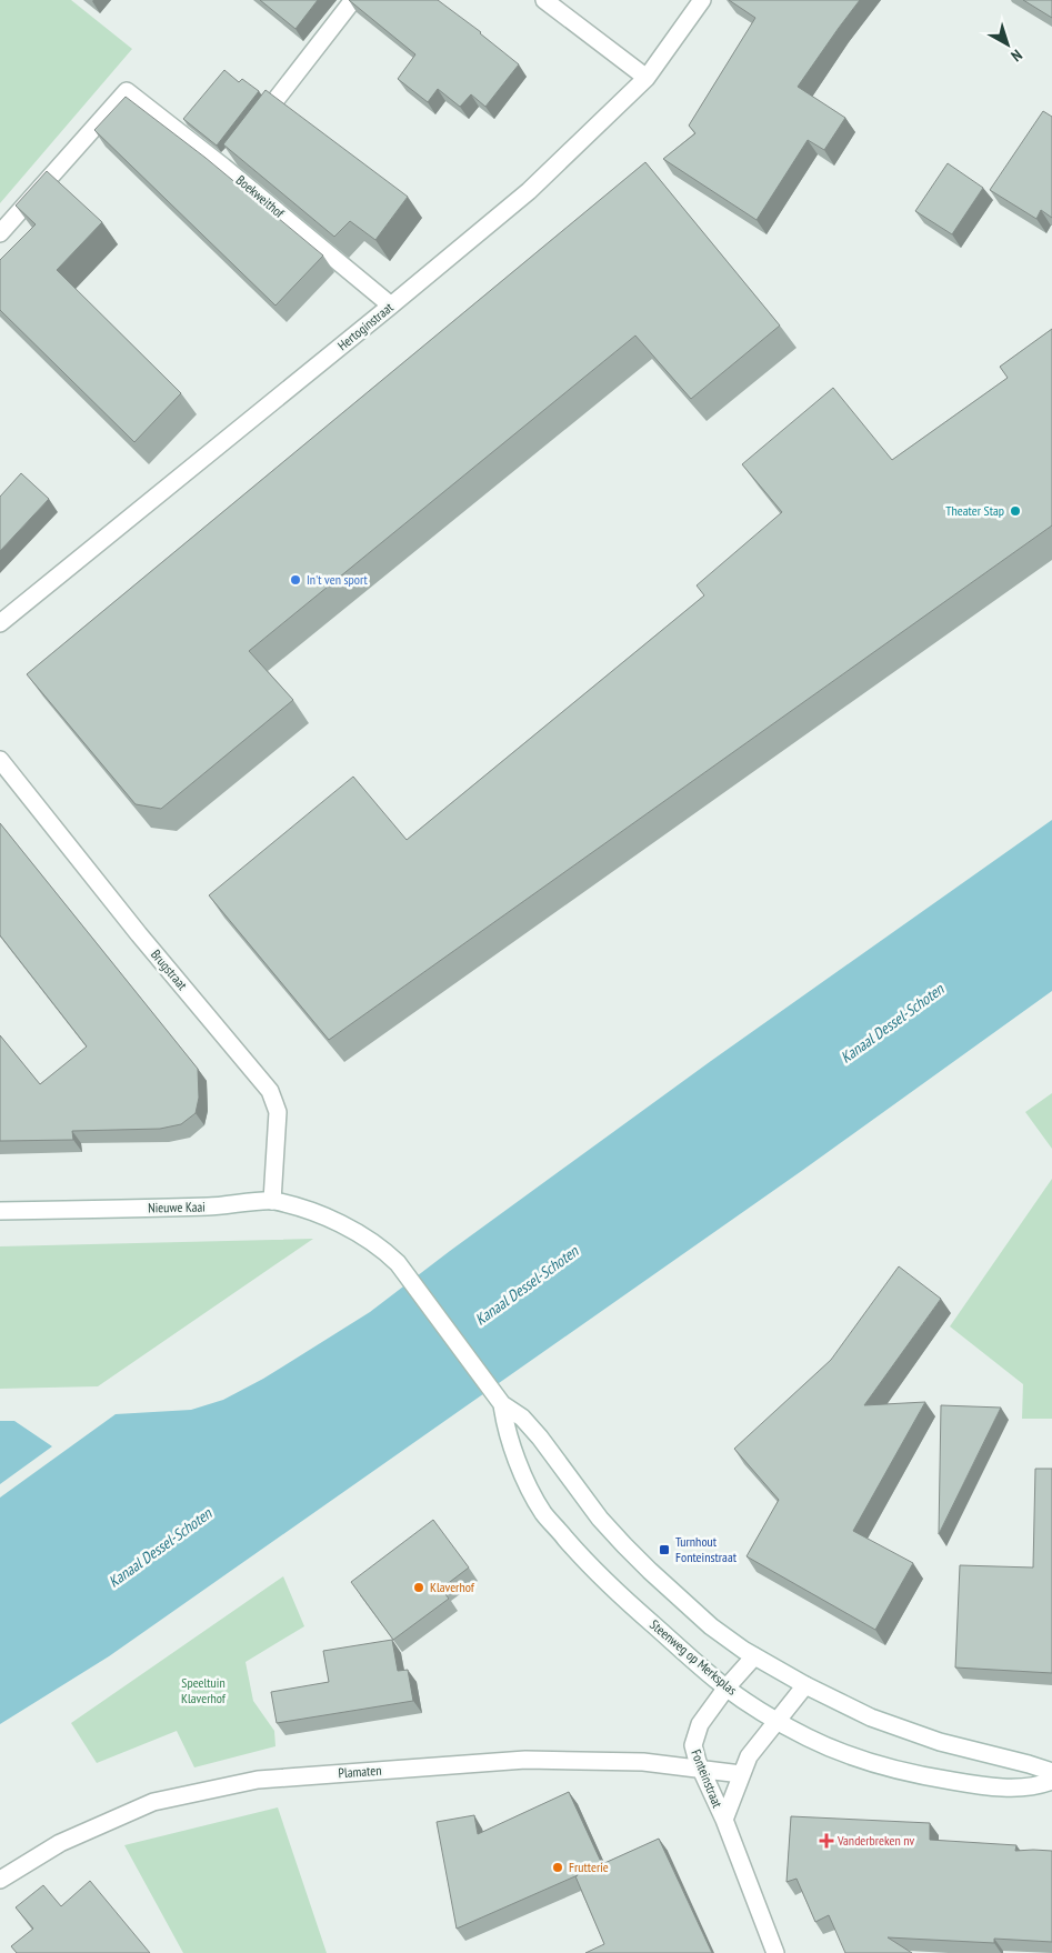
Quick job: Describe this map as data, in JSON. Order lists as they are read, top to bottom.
{
  "streets": {
    "street": [
      "Boekweithof",
      "Hertoginstraat",
      "Brugstraat",
      "Nieuwe Kaai",
      "Steenweg op Merksplas",
      "Plamaten",
      "Fonteinstraat"
    ]
  },
  "crossings": [
    ["Boekweithof", "Hertoginstraat"],
    ["Brugstraat", "Nieuwe Kaai"],
    ["Nieuwe Kaai", "Steenweg op Merksplas"],
    ["Steenweg op Merksplas", "Fonteinstraat"],
    ["Plamaten", "Fonteinstraat"]
  ],
  "water": ["Kanaal Dessel-Schoten"],
  "parks": ["Speeltuin Klaverhof"],
  "places": {
    "other": [
      "Theater Stap",
      "In't ven sport",
      "Klaverhof",
      "Frutterie"
    ],
    "transit": ["Turnhout Fonteinstraat"],
    "health": ["Vanderbreken nv"]
  },
  "north": "bottom right"
}
